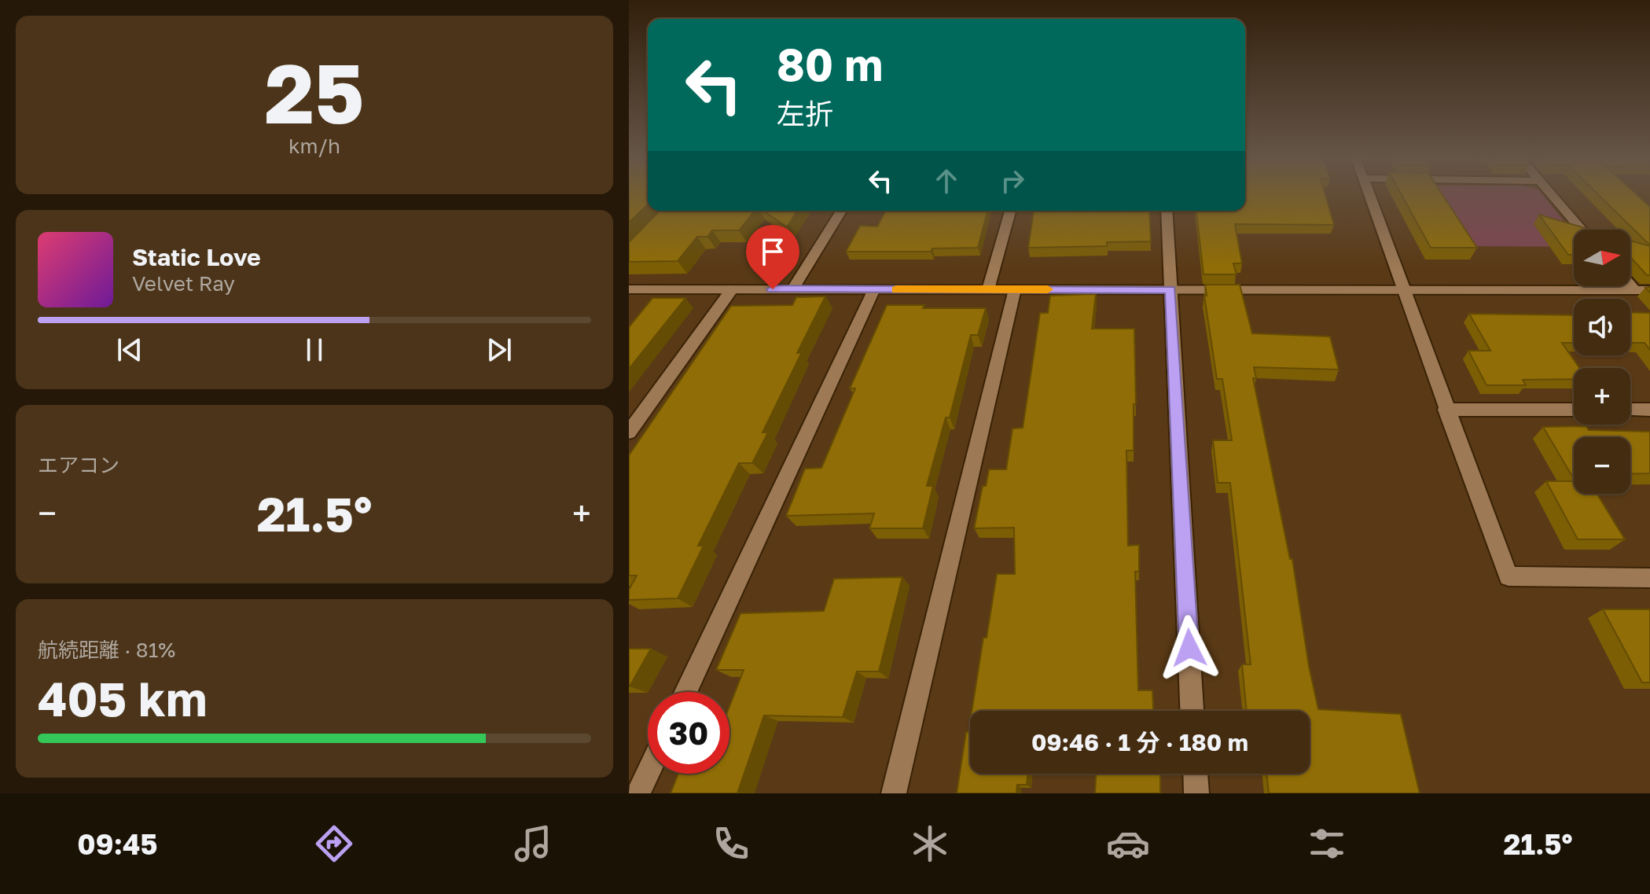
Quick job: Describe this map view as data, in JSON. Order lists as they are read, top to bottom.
{
  "north": "right",
  "page": {
    "tile": [
      ["25", "km/h"],
      "エアコン",
      ["航続距離 · 81%", "405 km"]
    ],
    "turn": ["80 m", "左折"],
    "map_buttons": ["+", "−"],
    "song": ["Static Love", "Velvet Ray"],
    "heat": ["−", "21.5°", "+"],
    "limit": "30",
    "trip": "09:46 · 1 分 · 180 m",
    "tabs": ["09:45", "21.5°"]
  }
}
